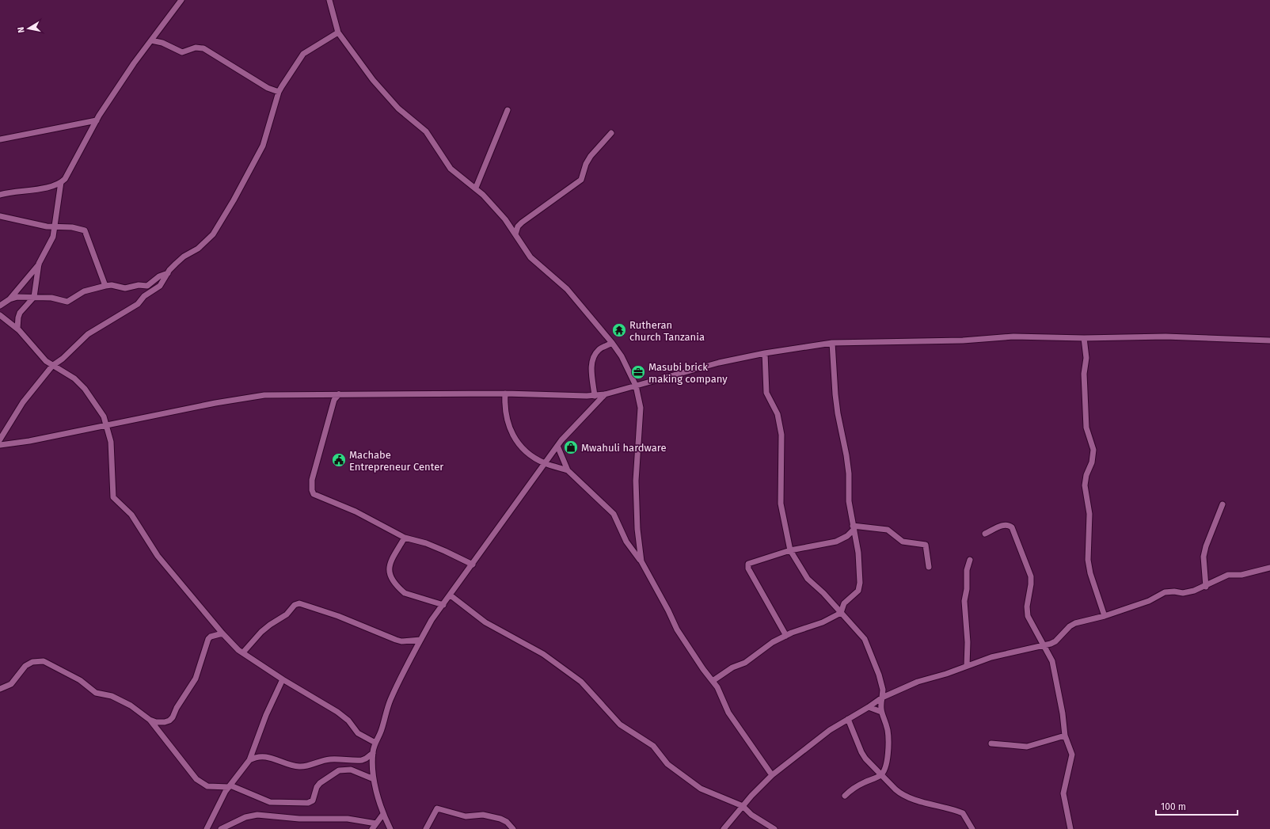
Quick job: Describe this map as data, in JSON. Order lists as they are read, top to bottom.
{
  "places": {
    "temple": ["Rutheran church Tanzania"],
    "office": ["Masubi brick making company"],
    "shop": ["Mwahuli hardware"],
    "public building": ["Machabe Entrepreneur Center"]
  },
  "scale_bar": "100 m",
  "north": "left"
}
